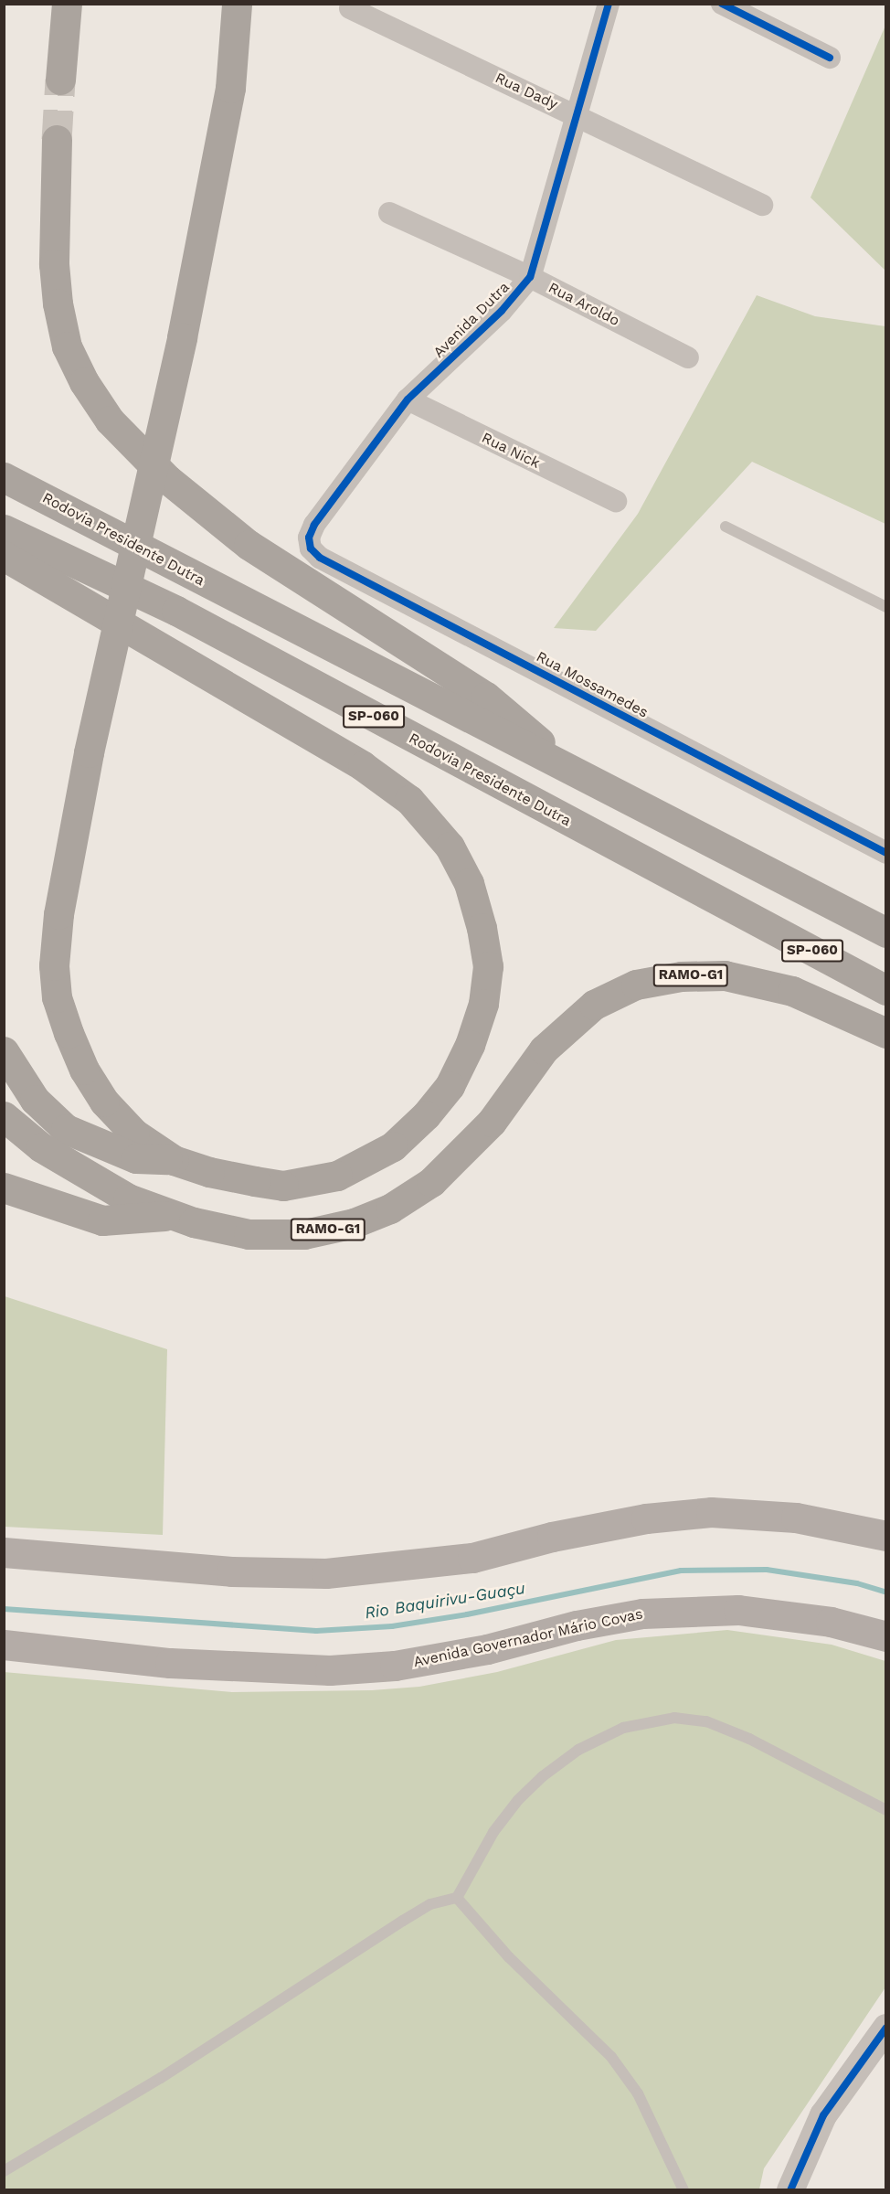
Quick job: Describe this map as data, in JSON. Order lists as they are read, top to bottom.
{
  "streets": {
    "highway": ["Rodovia Presidente Dutra", "SP-060", "RAMO-G1"],
    "main road": ["Avenida Governador Mário Covas"],
    "street": [
      "Rua Dady",
      "Rua Aroldo",
      "Avenida Dutra",
      "Rua Nick",
      "Rua Mossamedes"
    ]
  },
  "crossings": [
    ["Rua Dady", "Avenida Dutra"],
    ["Rua Aroldo", "Avenida Dutra"],
    ["Avenida Dutra", "Rua Nick"],
    ["Avenida Dutra", "Rua Mossamedes"]
  ],
  "water": ["Rio Baquirivu-Guaçu"]
}
